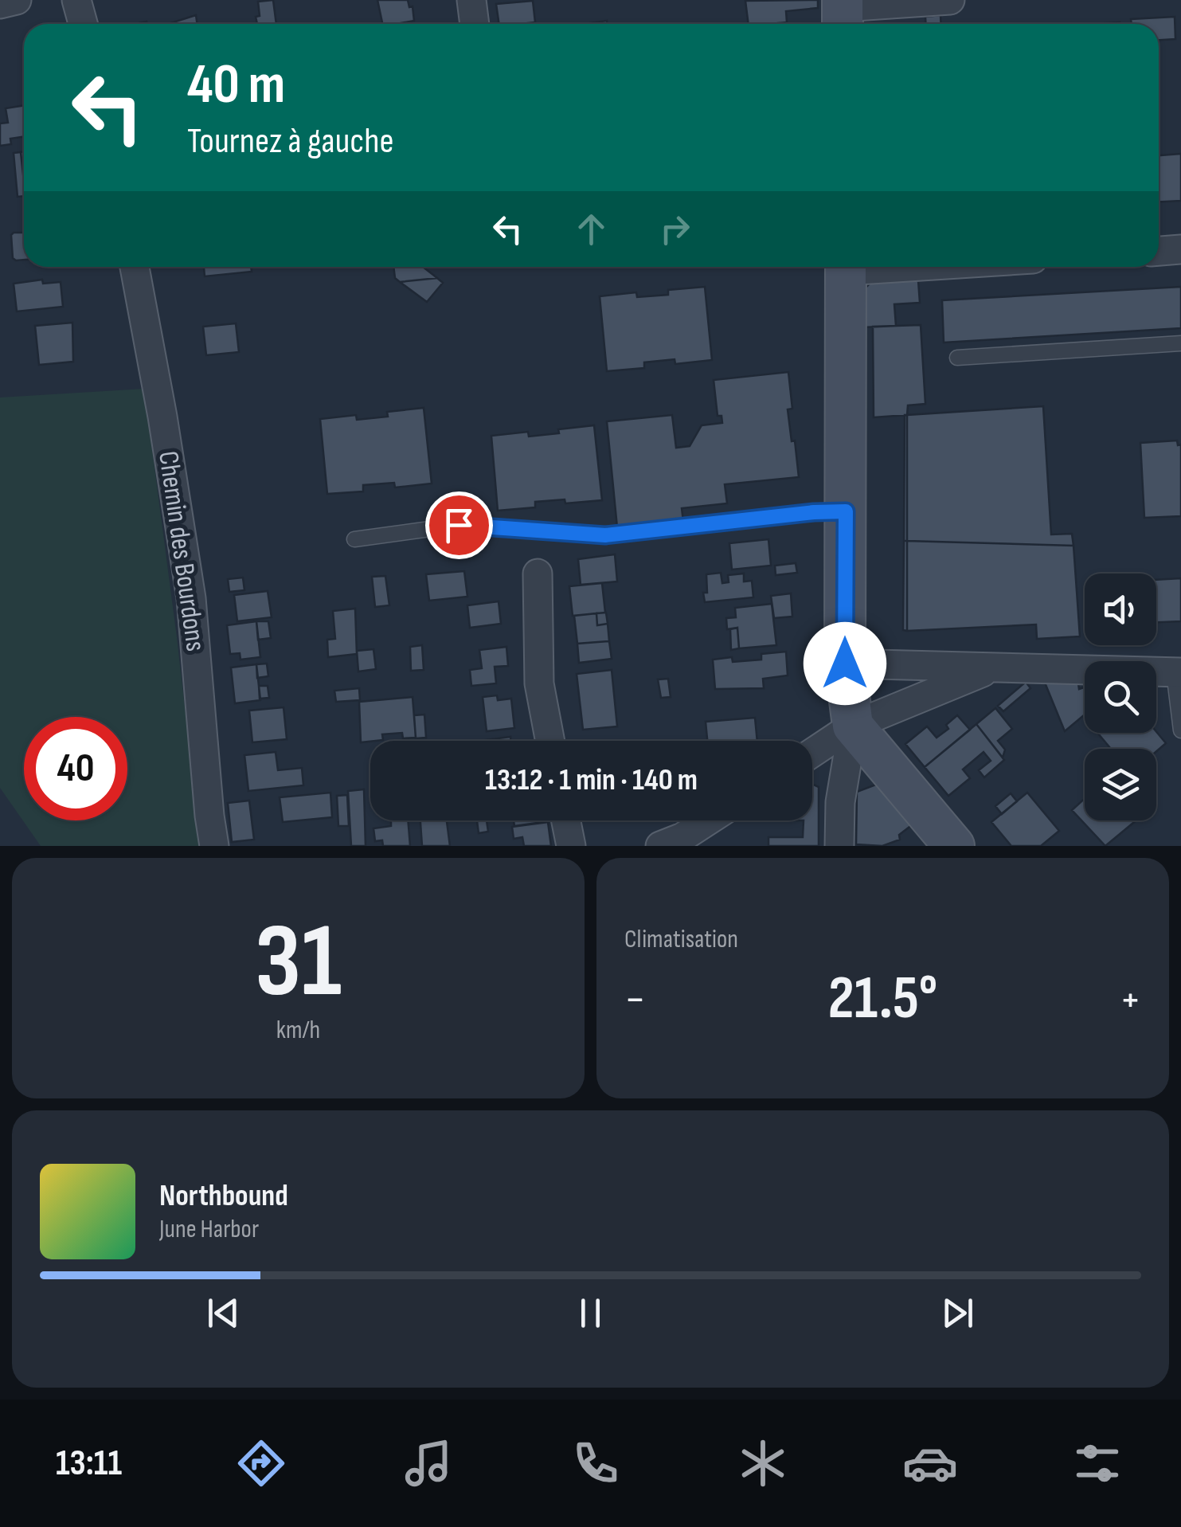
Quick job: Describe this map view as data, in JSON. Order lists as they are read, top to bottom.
{
  "streets": {
    "street": ["Chemin des Bourdons"]
  },
  "page": {
    "turn": ["40 m", "Tournez à gauche"],
    "limit": "40",
    "trip": "13:12 · 1 min · 140 m",
    "tile": [
      ["31", "km/h"],
      "Climatisation"
    ],
    "heat": ["−", "21.5°", "+"],
    "song": ["Northbound", "June Harbor"],
    "tabs": "13:11"
  }
}
